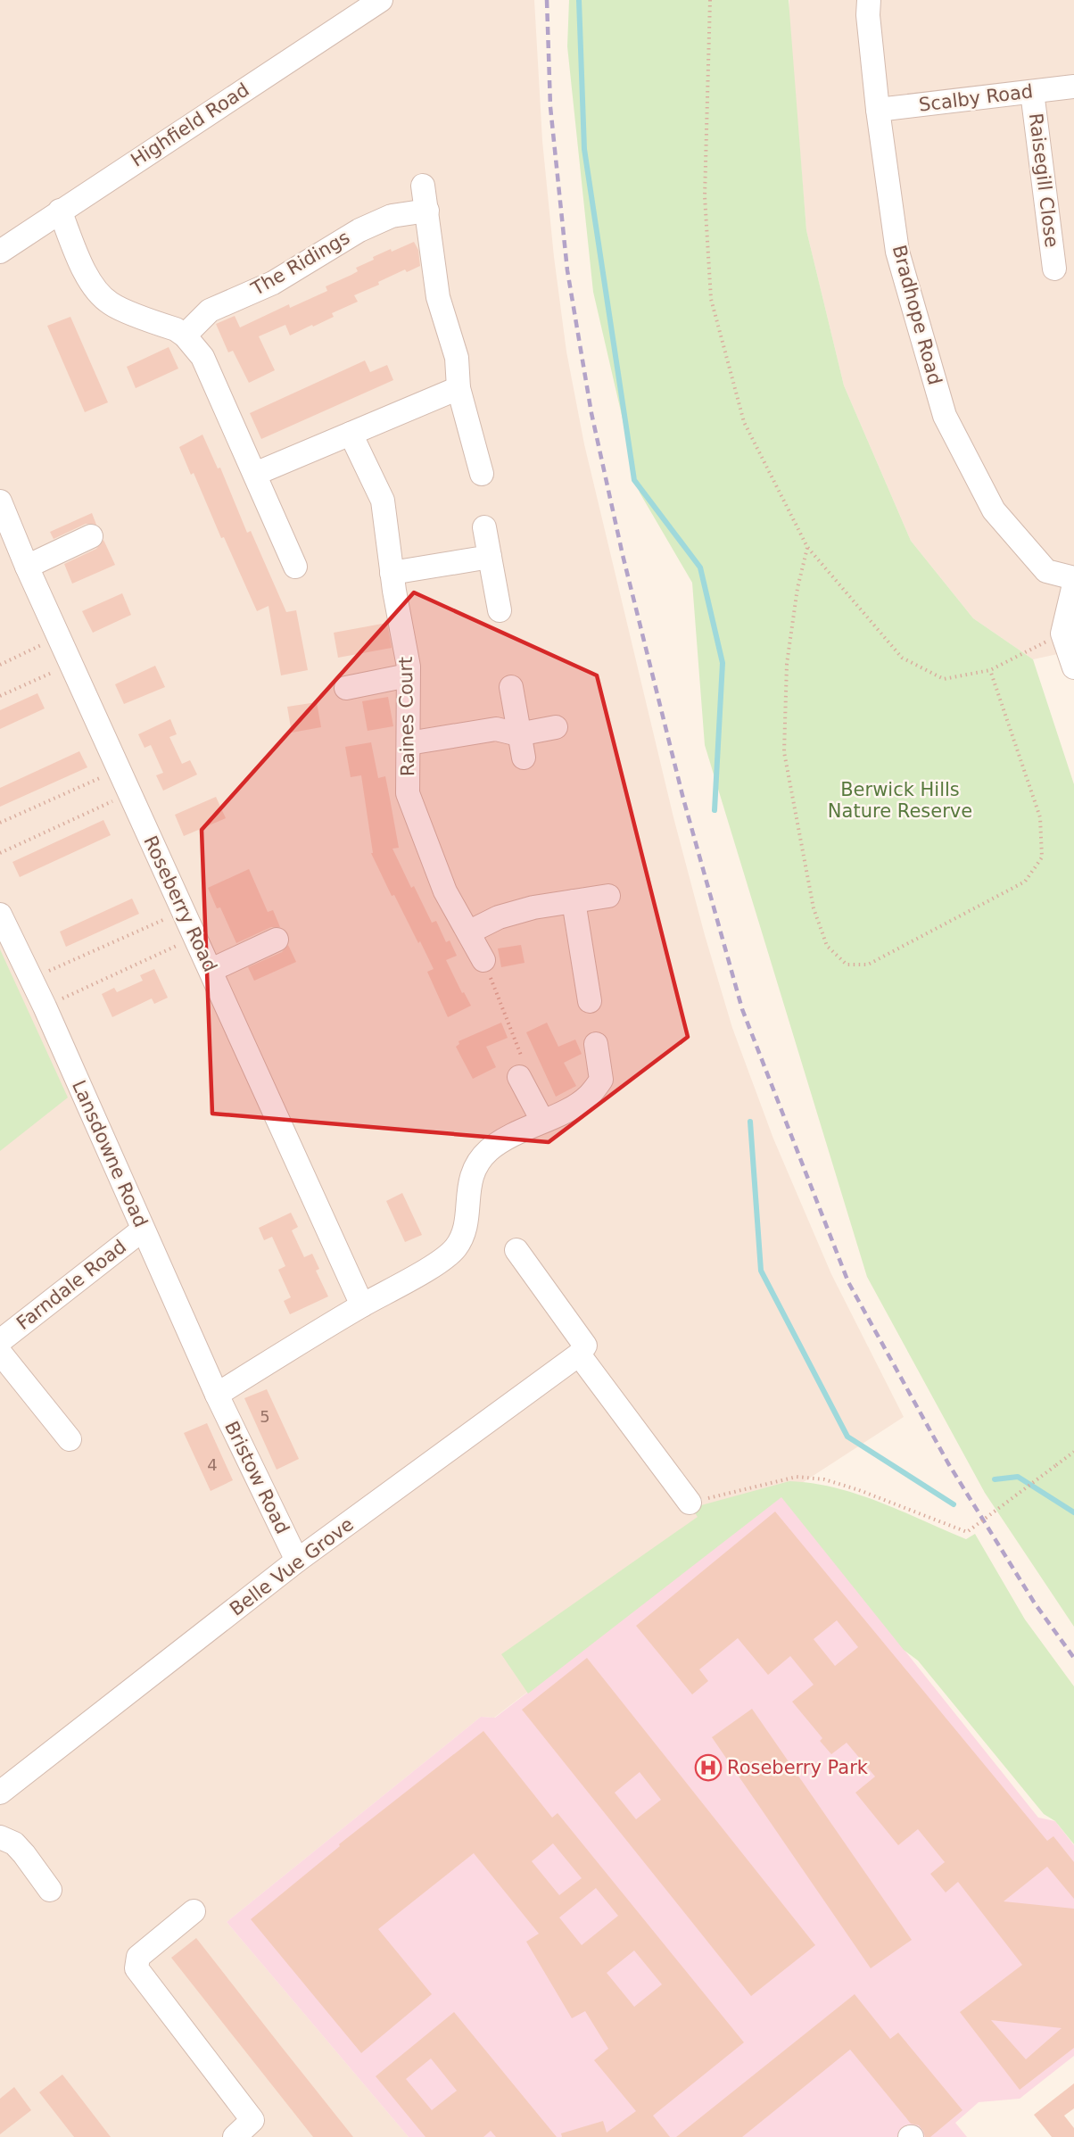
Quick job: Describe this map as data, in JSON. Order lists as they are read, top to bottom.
{
  "streets": {
    "street": [
      "Scalby Road",
      "Highfield Road",
      "Raisegill Close",
      "The Ridings",
      "Bradhope Road",
      "Raines Court",
      "Roseberry Road",
      "Lansdowne Road",
      "Farndale Road",
      "Bristow Road",
      "Belle Vue Grove"
    ]
  },
  "crossings": [
    ["Scalby Road", "Raisegill Close"],
    ["Scalby Road", "Bradhope Road"],
    ["Lansdowne Road", "Farndale Road"],
    ["Lansdowne Road", "Bristow Road"],
    ["Bristow Road", "Belle Vue Grove"]
  ],
  "parks": ["Berwick Hills Nature Reserve"],
  "places": {
    "hospital": ["Roseberry Park"]
  },
  "house_numbers": ["5", "4"]
}
